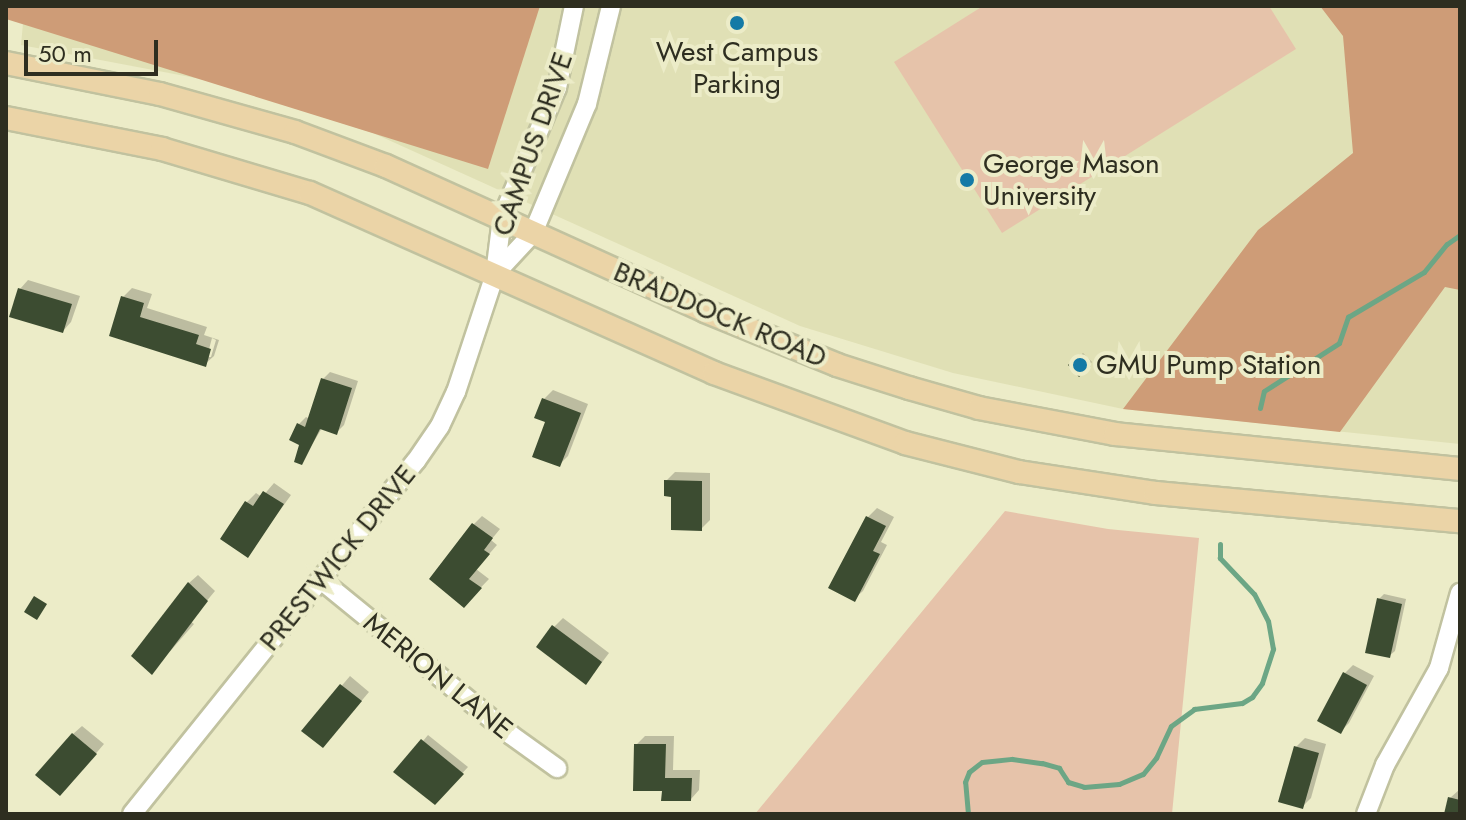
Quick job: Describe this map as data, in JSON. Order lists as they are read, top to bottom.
{
  "streets": {
    "main road": ["BRADDOCK ROAD"],
    "street": ["CAMPUS DRIVE", "PRESTWICK DRIVE", "MERION LANE"]
  },
  "crossings": [
    ["CAMPUS DRIVE", "BRADDOCK ROAD"],
    ["CAMPUS DRIVE", "PRESTWICK DRIVE"],
    ["BRADDOCK ROAD", "PRESTWICK DRIVE"],
    ["PRESTWICK DRIVE", "MERION LANE"]
  ],
  "places": ["West Campus Parking", "George Mason University", "GMU Pump Station"],
  "scale_bar": "50 m"
}
